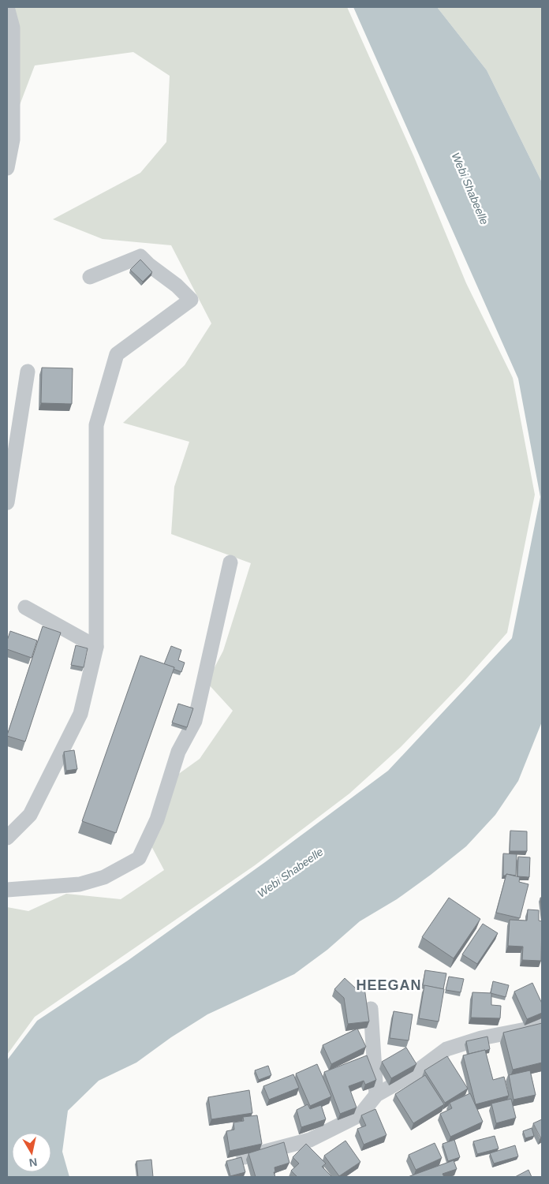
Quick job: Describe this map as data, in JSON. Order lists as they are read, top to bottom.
{
  "districts": ["HEEGAN"],
  "water": ["Webi Shabeelle"],
  "north": "bottom"
}
